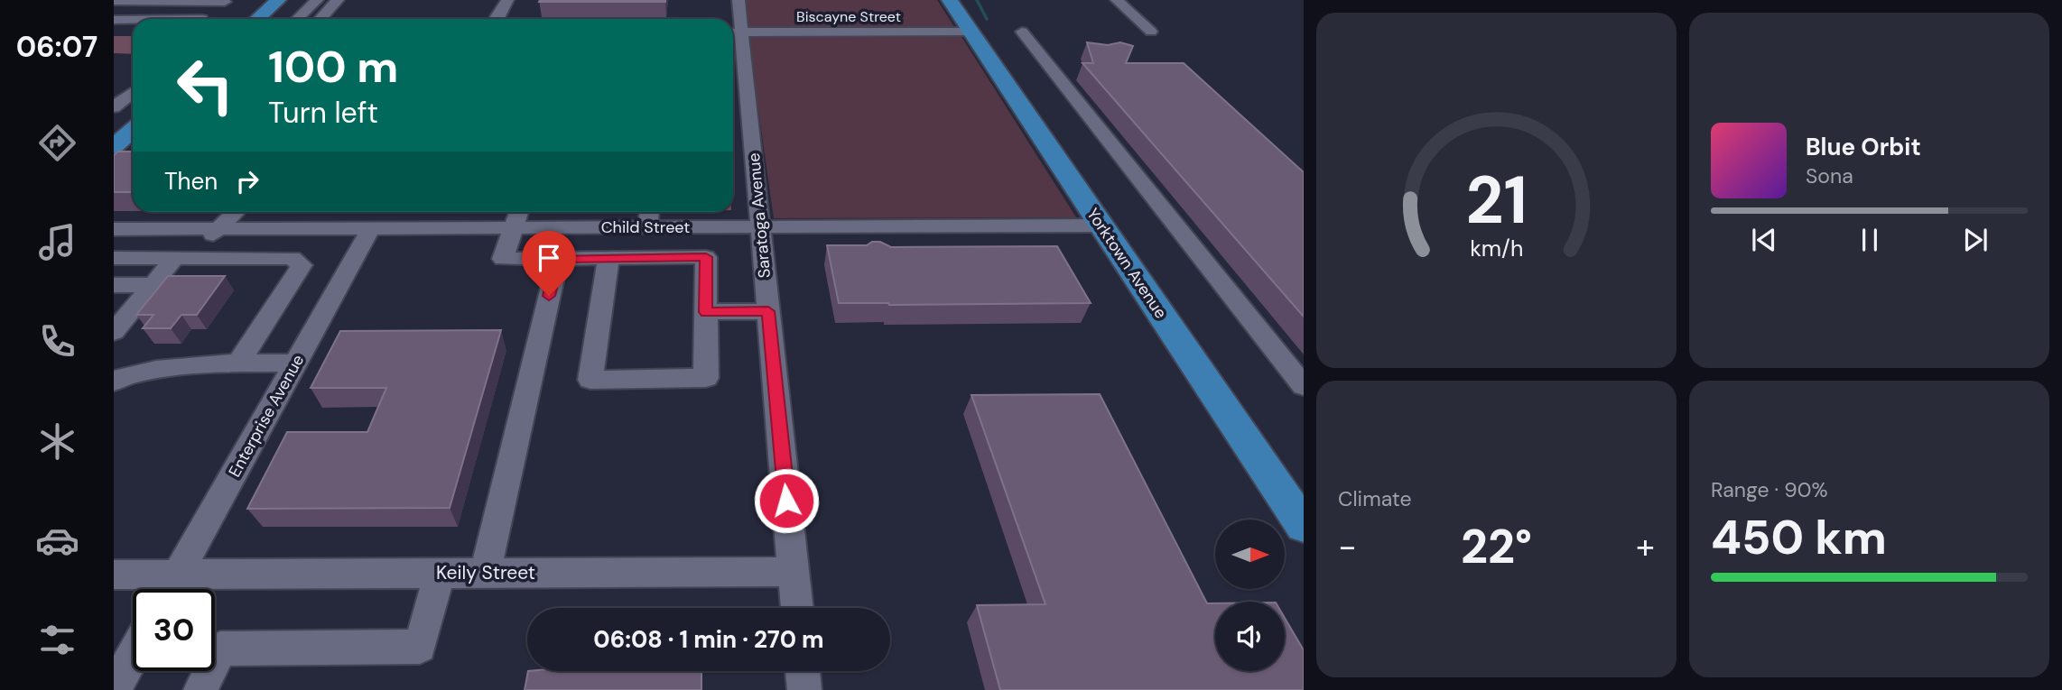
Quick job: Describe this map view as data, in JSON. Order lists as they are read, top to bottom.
{
  "streets": {
    "main road": ["Yorktown Avenue"],
    "street": [
      "Biscayne Street",
      "Saratoga Avenue",
      "Child Street",
      "Enterprise Avenue",
      "Keily Street"
    ]
  },
  "crossings": [
    ["Biscayne Street", "Saratoga Avenue"],
    ["Biscayne Street", "Yorktown Avenue"],
    ["Saratoga Avenue", "Child Street"],
    ["Saratoga Avenue", "Keily Street"],
    ["Child Street", "Yorktown Avenue"],
    ["Child Street", "Enterprise Avenue"],
    ["Enterprise Avenue", "Keily Street"]
  ],
  "north": "right",
  "page": {
    "tabs": "06:07",
    "turn": ["100 m", "Turn left"],
    "song": ["Blue Orbit", "Sona"],
    "then": "Then",
    "tile": [
      "Climate",
      ["Range · 90%", "450 km"]
    ],
    "heat": ["−", "22°", "+"],
    "limit": "30",
    "trip": "06:08 · 1 min · 270 m",
    "gauge": ["21", "km/h"]
  }
}
